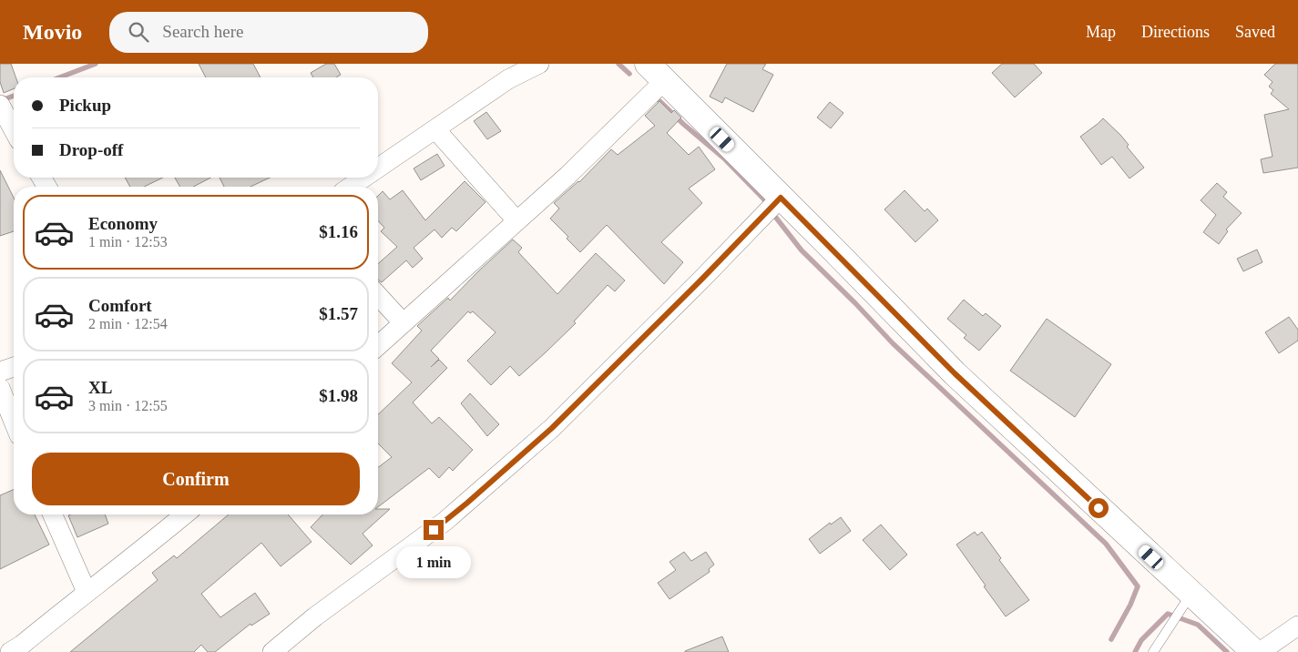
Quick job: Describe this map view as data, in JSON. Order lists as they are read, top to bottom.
{
  "page": {
    "header": "Movio",
    "search": "Search here",
    "nav": ["Map", "Directions", "Saved"],
    "banner": ["Pickup", "Drop-off"],
    "list": [
      {
        "name": "Economy",
        "note": "1 min · 12:53",
        "value": "$1.16"
      },
      {
        "name": "Comfort",
        "note": "2 min · 12:54",
        "value": "$1.57"
      },
      {
        "name": "XL",
        "note": "3 min · 12:55",
        "value": "$1.98"
      }
    ],
    "buttons": "Confirm",
    "bubble": "1 min"
  }
}
